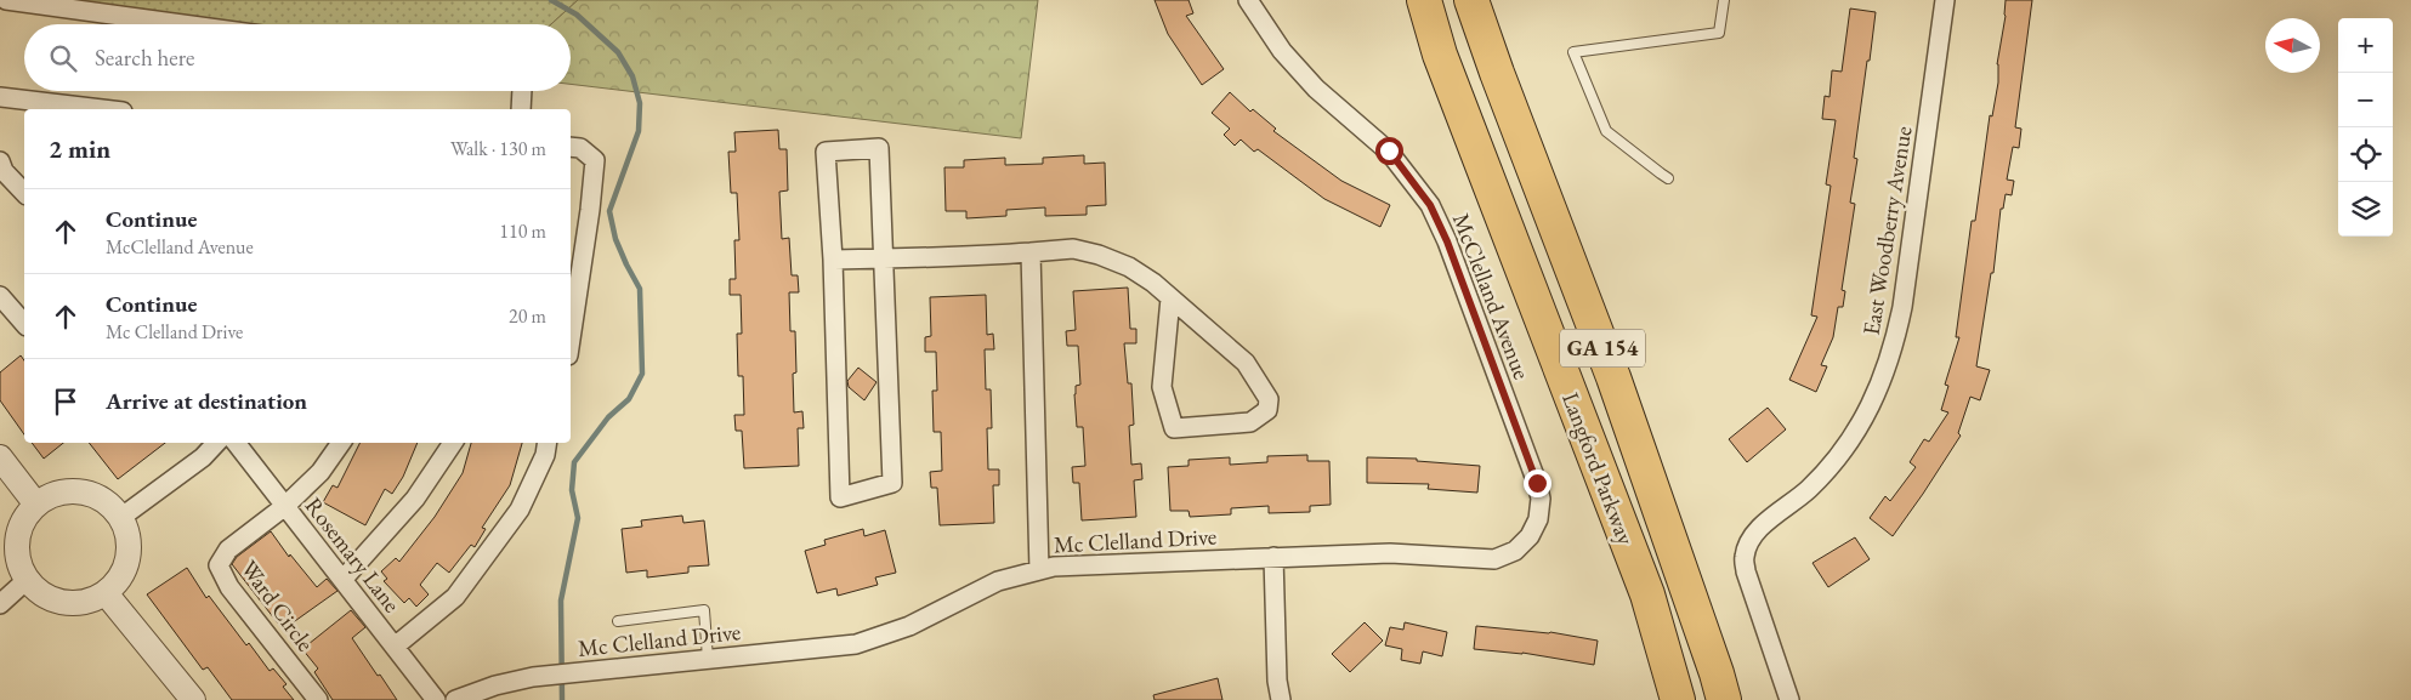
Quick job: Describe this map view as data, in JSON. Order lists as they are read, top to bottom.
{
  "streets": {
    "highway": ["GA 154", "Langford Parkway"],
    "street": [
      "East Woodberry Avenue",
      "McClelland Avenue",
      "Mc Clelland Drive",
      "Rosemary Lane",
      "Ward Circle"
    ]
  },
  "crossings": [
    ["McClelland Avenue", "Mc Clelland Drive"],
    ["Rosemary Lane", "Ward Circle"]
  ],
  "north": "left",
  "page": {
    "map_buttons": ["+", "−"],
    "search": "Search here",
    "heading": ["2 min", "Walk · 130 m"],
    "list": [
      ["Continue", "McClelland Avenue", "110 m"],
      ["Continue", "Mc Clelland Drive", "20 m"],
      "Arrive at destination"
    ]
  }
}
